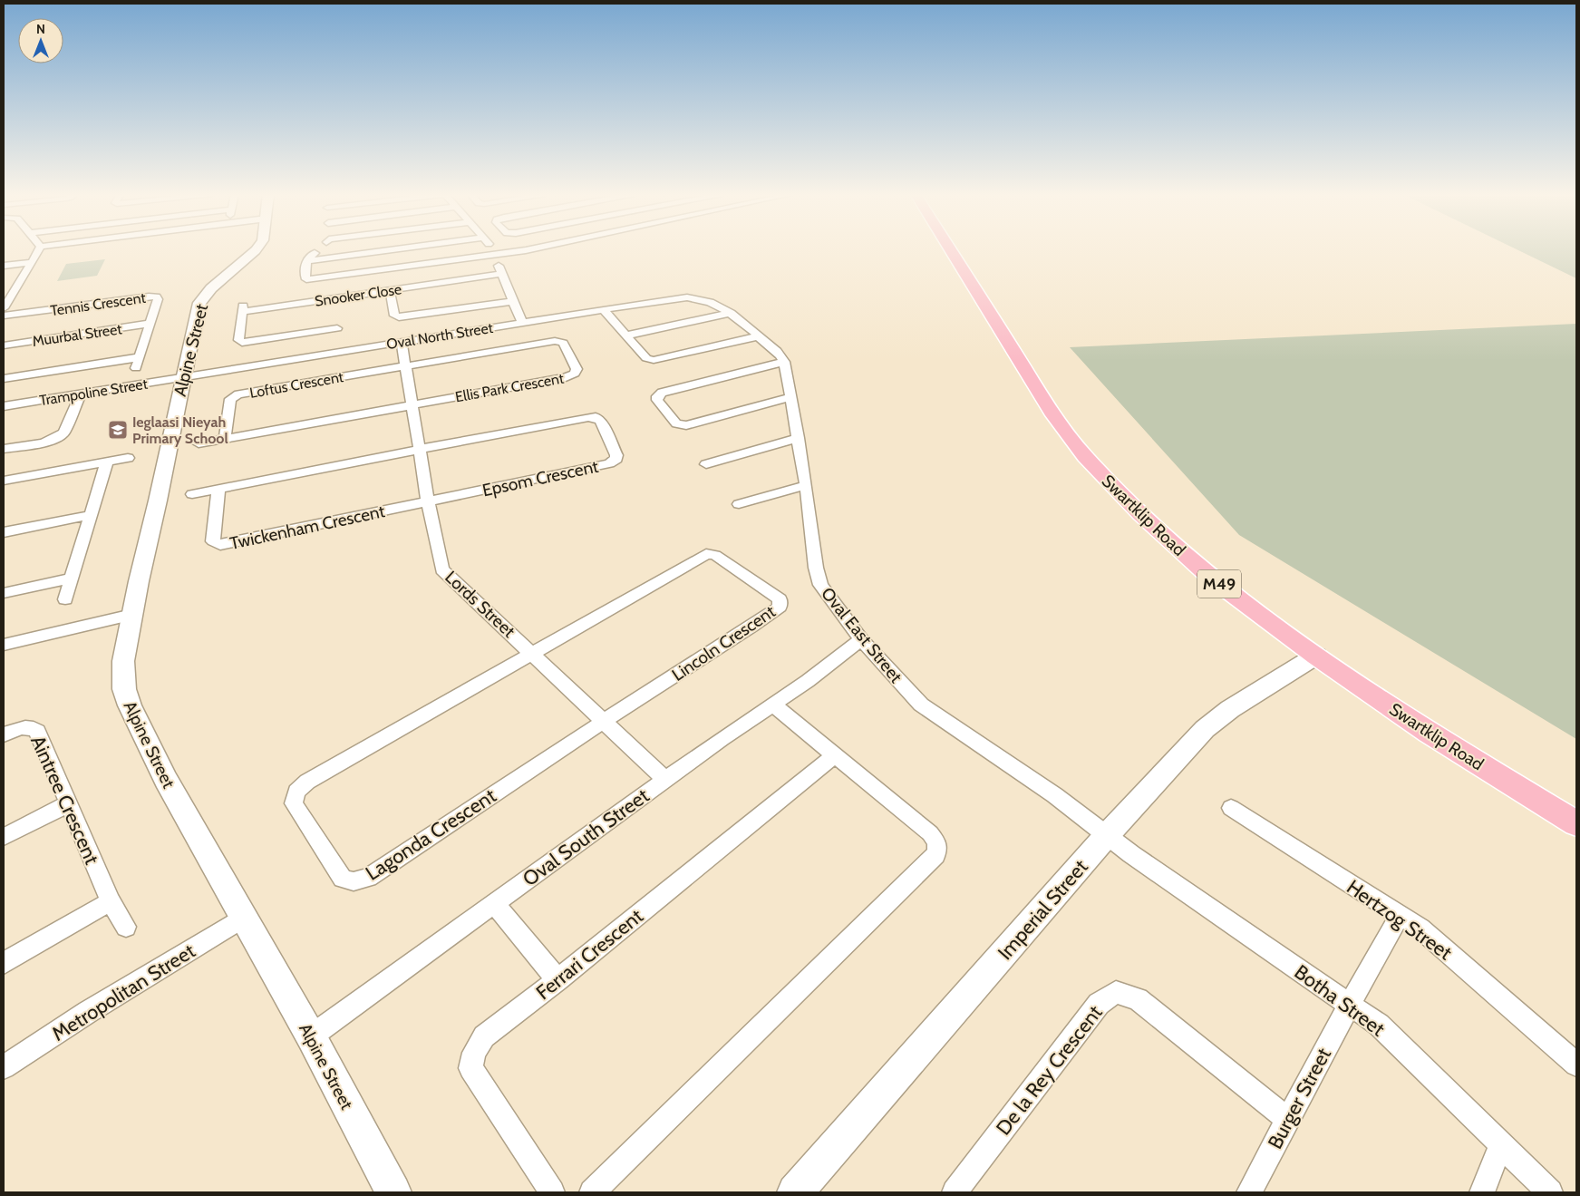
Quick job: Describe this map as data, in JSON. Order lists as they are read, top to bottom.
{
  "streets": {
    "main road": ["Swartklip Road", "M49"],
    "street": [
      "Snooker Close",
      "Tennis Crescent",
      "Muurbal Street",
      "Oval North Street",
      "Alpine Street",
      "Loftus Crescent",
      "Ellis Park Crescent",
      "Trampoline Street",
      "Epsom Crescent",
      "Twickenham Crescent",
      "Lords Street",
      "Oval East Street",
      "Lincoln Crescent",
      "Aintree Crescent",
      "Lagonda Crescent",
      "Oval South Street",
      "Imperial Street",
      "Hertzog Street",
      "Ferrari Crescent",
      "Metropolitan Street",
      "Botha Street",
      "De la Rey Crescent",
      "Burger Street"
    ]
  },
  "crossings": [
    ["Snooker Close", "Oval North Street"],
    ["Tennis Crescent", "Muurbal Street"],
    ["Oval North Street", "Alpine Street"],
    ["Oval North Street", "Trampoline Street"],
    ["Oval North Street", "Lords Street"],
    ["Alpine Street", "Trampoline Street"],
    ["Alpine Street", "Oval South Street"],
    ["Alpine Street", "Metropolitan Street"],
    ["Loftus Crescent", "Ellis Park Crescent"],
    ["Loftus Crescent", "Lords Street"],
    ["Ellis Park Crescent", "Lords Street"],
    ["Epsom Crescent", "Twickenham Crescent"],
    ["Epsom Crescent", "Lords Street"],
    ["Swartklip Road", "Imperial Street"],
    ["Twickenham Crescent", "Lords Street"],
    ["Lords Street", "Lincoln Crescent"],
    ["Lords Street", "Lagonda Crescent"],
    ["Lords Street", "Oval South Street"],
    ["Oval East Street", "Oval South Street"],
    ["Oval East Street", "Imperial Street"],
    ["Oval East Street", "Botha Street"],
    ["Lincoln Crescent", "Lagonda Crescent"],
    ["Imperial Street", "Botha Street"],
    ["Hertzog Street", "Burger Street"],
    ["Botha Street", "Burger Street"],
    ["De la Rey Crescent", "Burger Street"]
  ],
  "places": {
    "school or university": ["Ieglaasi Nieyah Primary School"]
  },
  "north": "top"
}
